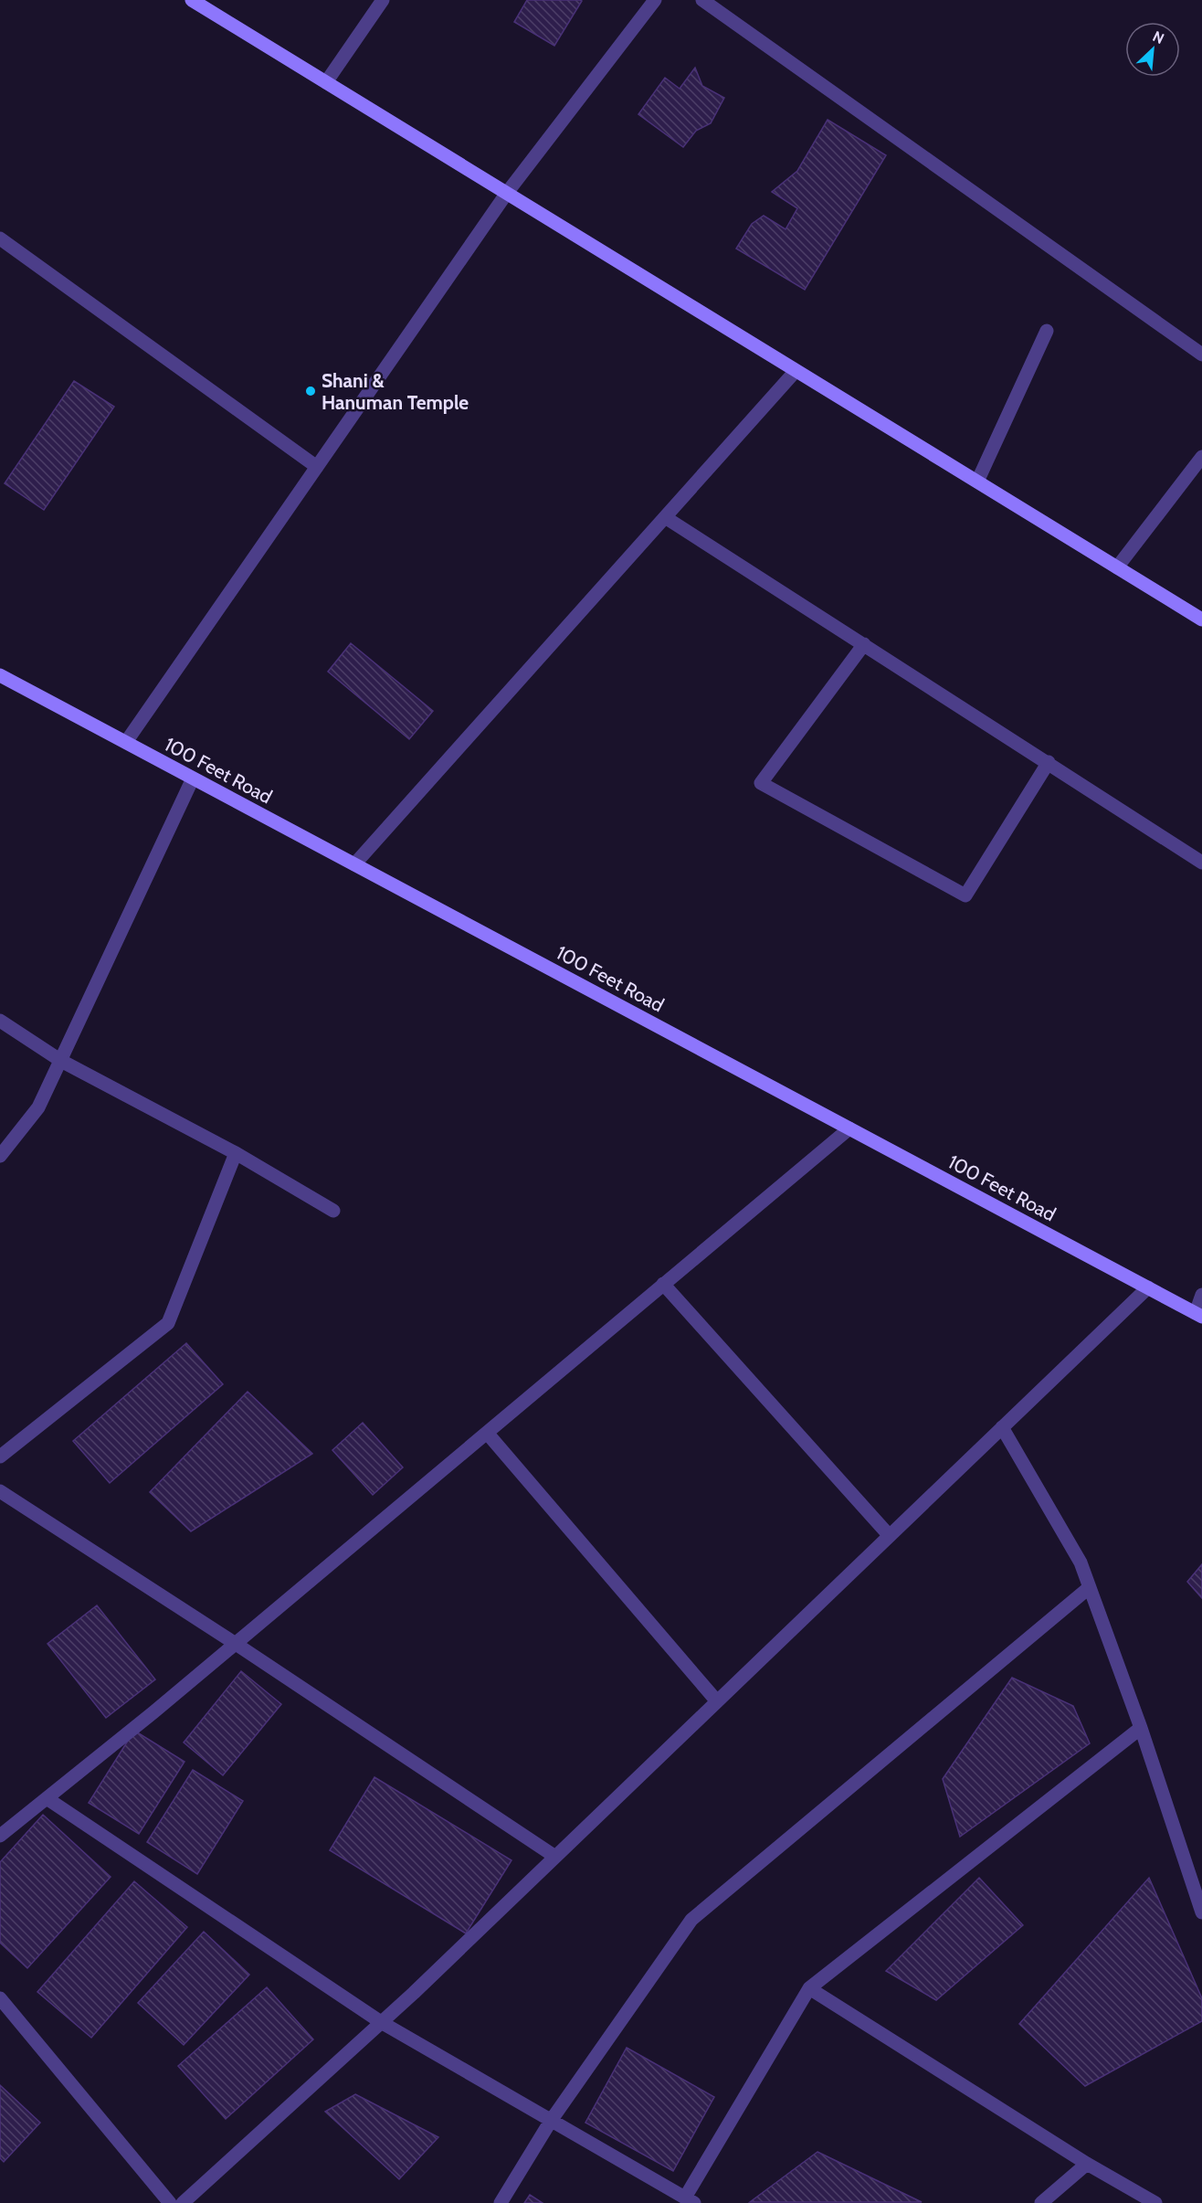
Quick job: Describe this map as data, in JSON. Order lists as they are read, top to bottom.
{
  "streets": {
    "main road": ["100 Feet Road"]
  },
  "places": ["Shani & Hanuman Temple"],
  "north": "top right"
}
